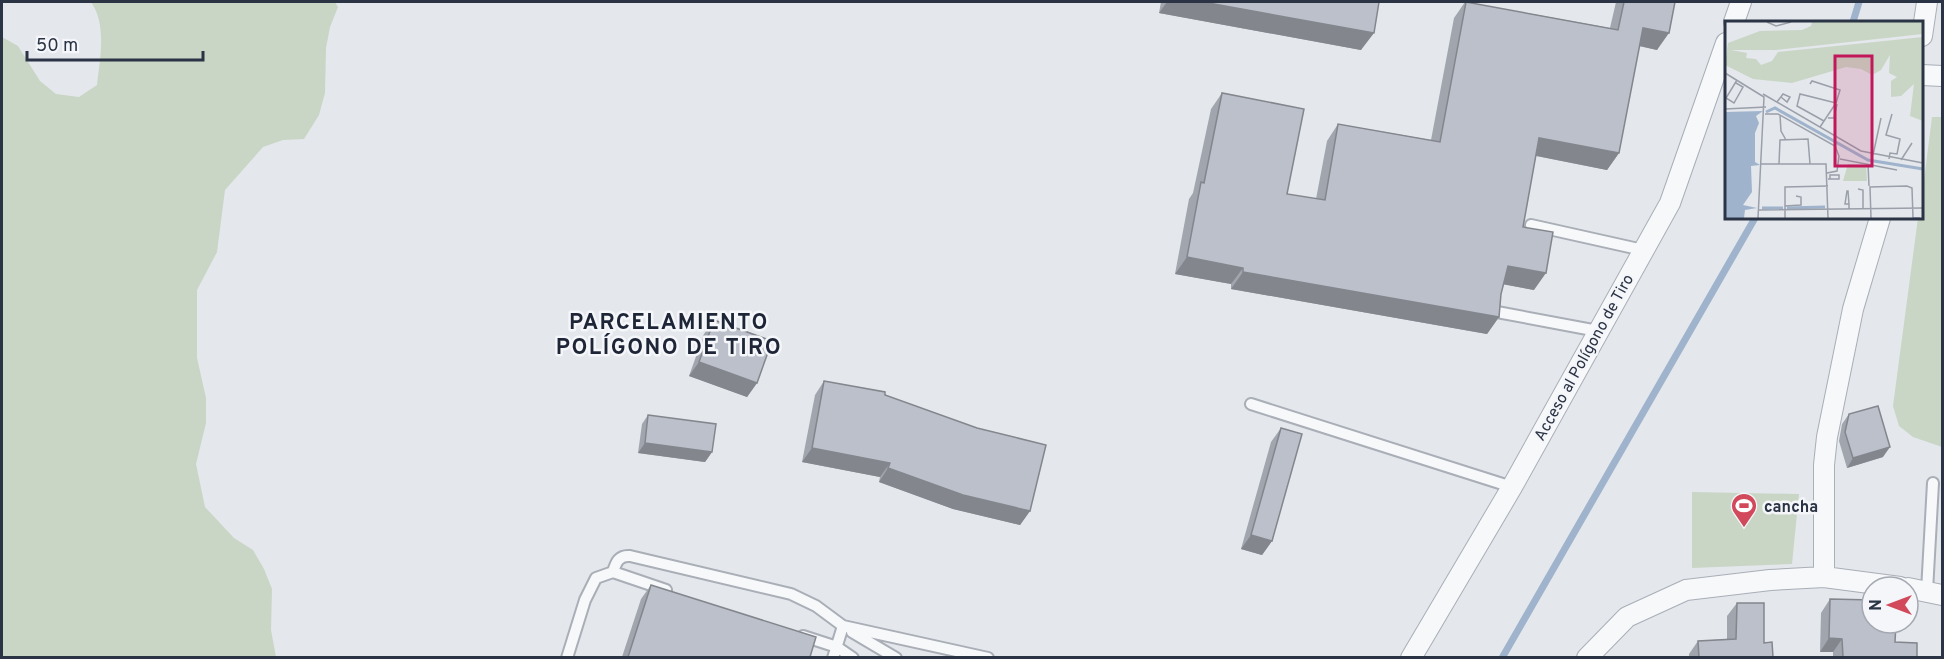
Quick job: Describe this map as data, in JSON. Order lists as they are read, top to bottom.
{
  "streets": {
    "street": ["Acceso al Polígono de Tiro"]
  },
  "districts": ["PARCELAMIENTO POLÍGONO DE TIRO"],
  "places": {
    "sports": ["cancha"]
  },
  "scale_bar": "50 m",
  "north": "left"
}
